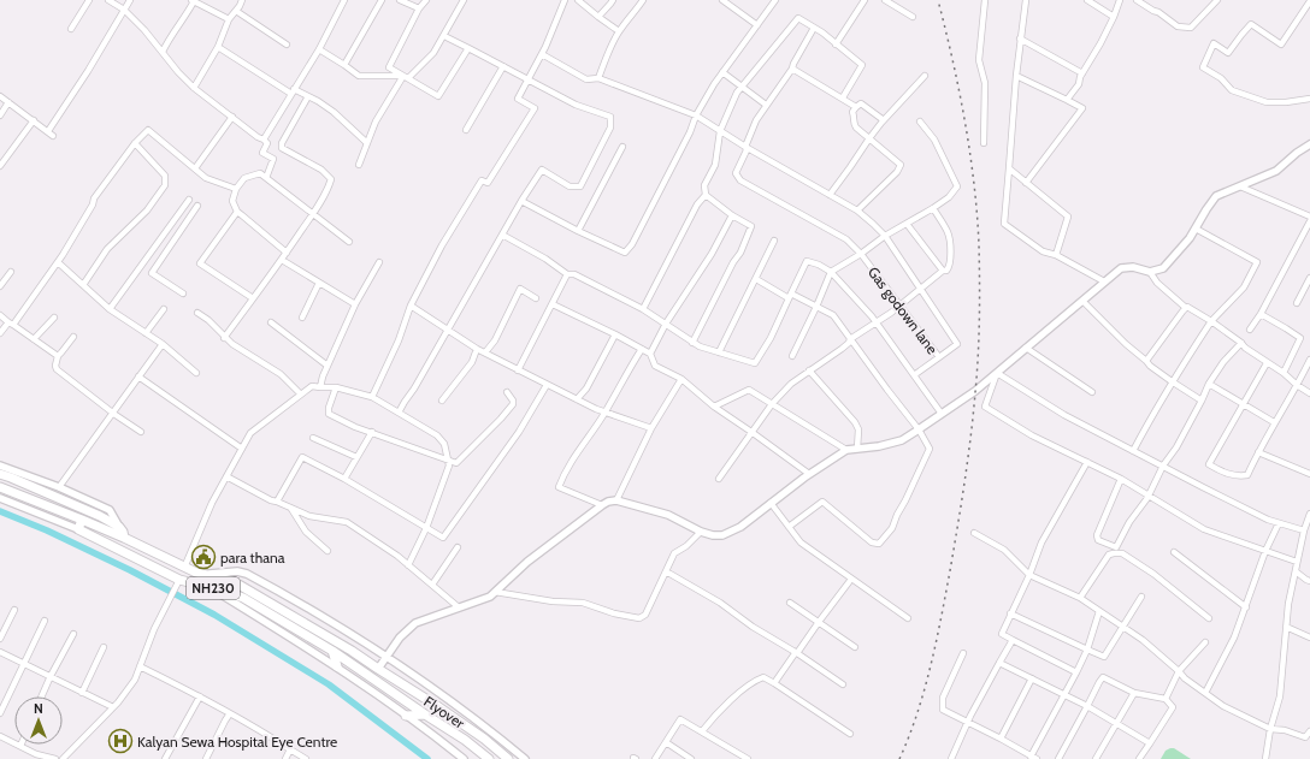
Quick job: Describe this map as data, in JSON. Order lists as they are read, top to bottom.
{
  "streets": {
    "highway": ["NH230", "Flyover"],
    "street": ["Gas godown lane"]
  },
  "crossings": [
    ["NH230", "Flyover"]
  ],
  "places": {
    "public building": ["para thana"],
    "hospital": ["Kalyan Sewa Hospital Eye Centre"]
  },
  "north": "top"
}
